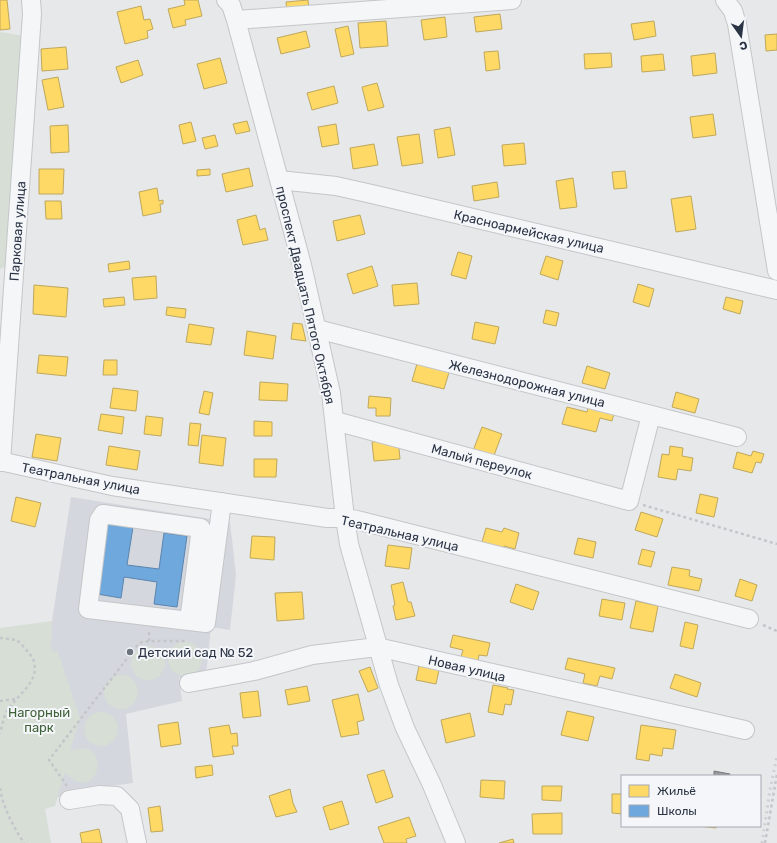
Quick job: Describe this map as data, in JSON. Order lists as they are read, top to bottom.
{
  "streets": {
    "street": [
      "Парковая улица",
      "Красноармейская улица",
      "проспект Двадцать Пятого Октября",
      "Железнодорожная улица",
      "Малый переулок",
      "Театральная улица",
      "Новая улица"
    ]
  },
  "crossings": [
    ["Парковая улица", "Театральная улица"],
    ["Красноармейская улица", "проспект Двадцать Пятого Октября"],
    ["проспект Двадцать Пятого Октября", "Железнодорожная улица"],
    ["проспект Двадцать Пятого Октября", "Малый переулок"],
    ["проспект Двадцать Пятого Октября", "Театральная улица"],
    ["проспект Двадцать Пятого Октября", "Новая улица"]
  ],
  "parks": ["Нагорный парк"],
  "places": ["Детский сад № 52"],
  "legend": ["Жильё", "Школы"],
  "north": "bottom"
}
